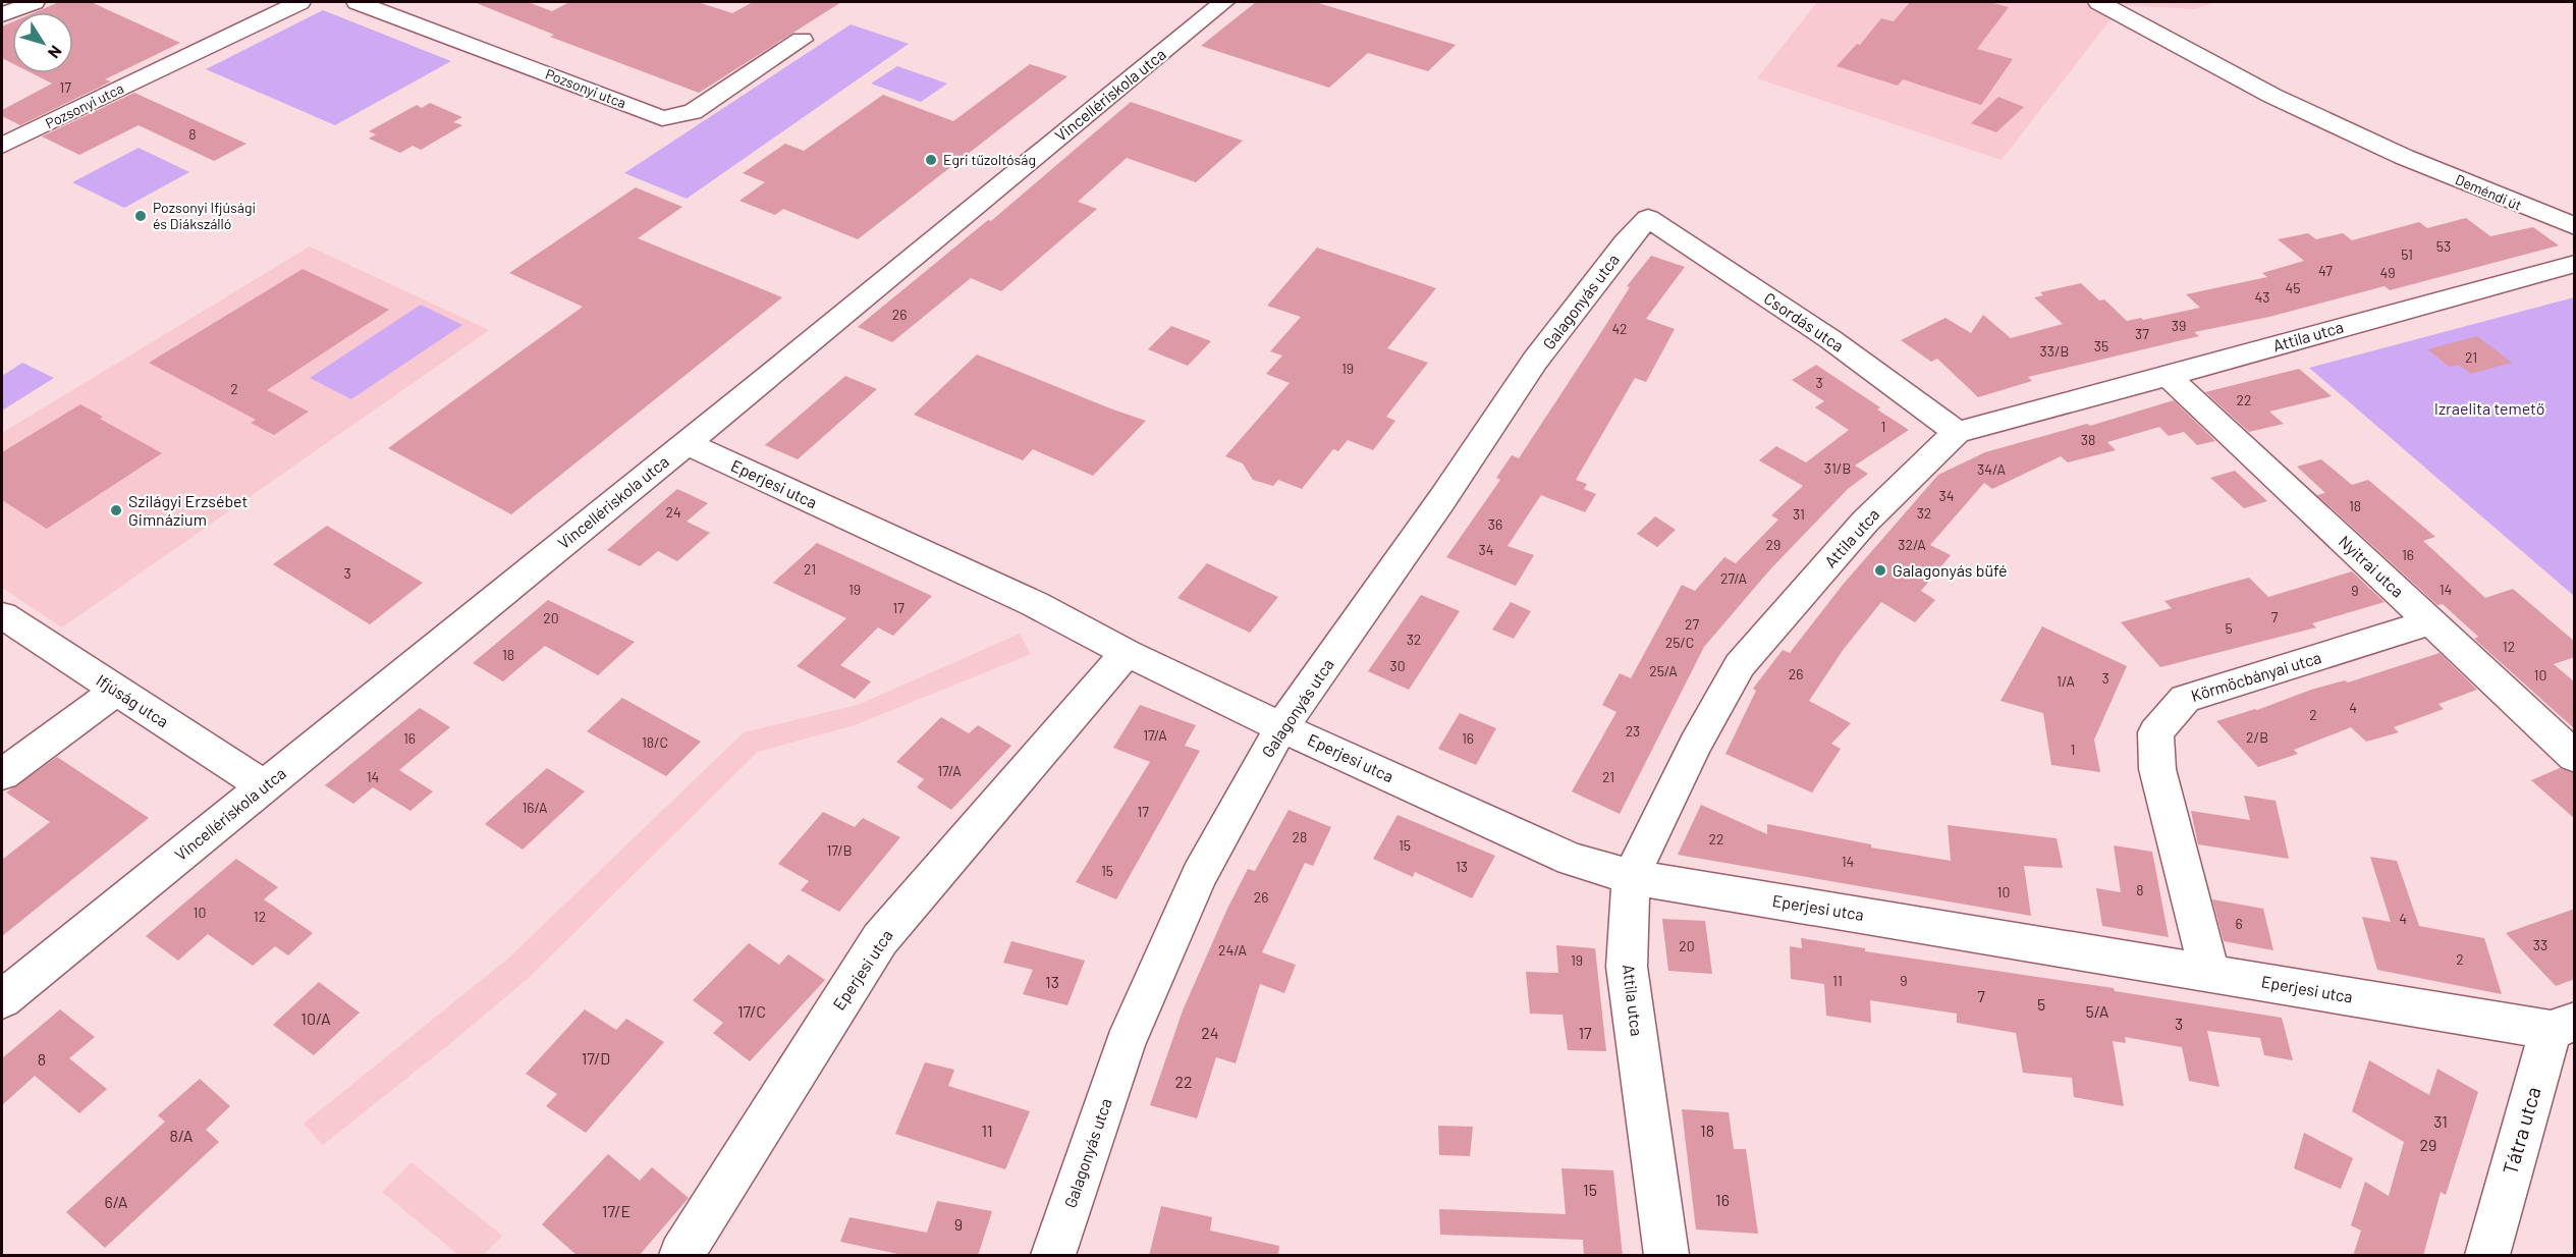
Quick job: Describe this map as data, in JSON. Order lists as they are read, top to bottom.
{
  "streets": {
    "street": [
      "Pozsonyi utca",
      "Vincellériskola utca",
      "Deméndi út",
      "Galagonyás utca",
      "Csordás utca",
      "Attila utca",
      "Eperjesi utca",
      "Nyitrai utca",
      "Körmöcbányai utca",
      "Ifjúság utca",
      "Tátra utca"
    ]
  },
  "crossings": [
    ["Vincellériskola utca", "Eperjesi utca"],
    ["Vincellériskola utca", "Ifjúság utca"],
    ["Galagonyás utca", "Csordás utca"],
    ["Galagonyás utca", "Eperjesi utca"],
    ["Csordás utca", "Attila utca"],
    ["Attila utca", "Eperjesi utca"],
    ["Attila utca", "Nyitrai utca"],
    ["Eperjesi utca", "Körmöcbányai utca"],
    ["Eperjesi utca", "Tátra utca"],
    ["Nyitrai utca", "Körmöcbányai utca"]
  ],
  "parks": ["Izraelita temető"],
  "places": [
    "Egri tűzoltóság",
    "Pozsonyi Ifjúsági és Diákszálló",
    "Szilágyi Erzsébet Gimnázium",
    "Galagonyás büfé"
  ],
  "house_numbers": [
    "17",
    "8",
    "53",
    "51",
    "47",
    "49",
    "45",
    "43",
    "26",
    "39",
    "42",
    "37",
    "35",
    "33/B",
    "21",
    "19",
    "3",
    "2",
    "22",
    "1",
    "38",
    "31/B",
    "34/A",
    "34",
    "18",
    "24",
    "32",
    "31",
    "36",
    "29",
    "32/A",
    "34",
    "16",
    "21",
    "3",
    "27/A",
    "19",
    "14",
    "9",
    "17",
    "7",
    "20",
    "27",
    "5",
    "32",
    "25/C",
    "12",
    "18",
    "30",
    "25/A",
    "26",
    "10",
    "3",
    "1/A",
    "4",
    "2",
    "23",
    "17/A",
    "2/B",
    "16",
    "16",
    "18/C",
    "1",
    "17/A",
    "14",
    "21",
    "16/A",
    "17",
    "28",
    "22",
    "15",
    "17/B",
    "14",
    "13",
    "15",
    "8",
    "10",
    "26",
    "10",
    "12",
    "4",
    "6",
    "33",
    "20",
    "24/A",
    "2",
    "19",
    "11",
    "9",
    "13",
    "7",
    "5",
    "17/C",
    "5/A",
    "10/A",
    "3",
    "24",
    "17",
    "17/D",
    "8",
    "22",
    "31",
    "11",
    "18",
    "8/A",
    "29",
    "15",
    "16",
    "6/A",
    "17/E",
    "9"
  ],
  "north": "bottom right"
}
